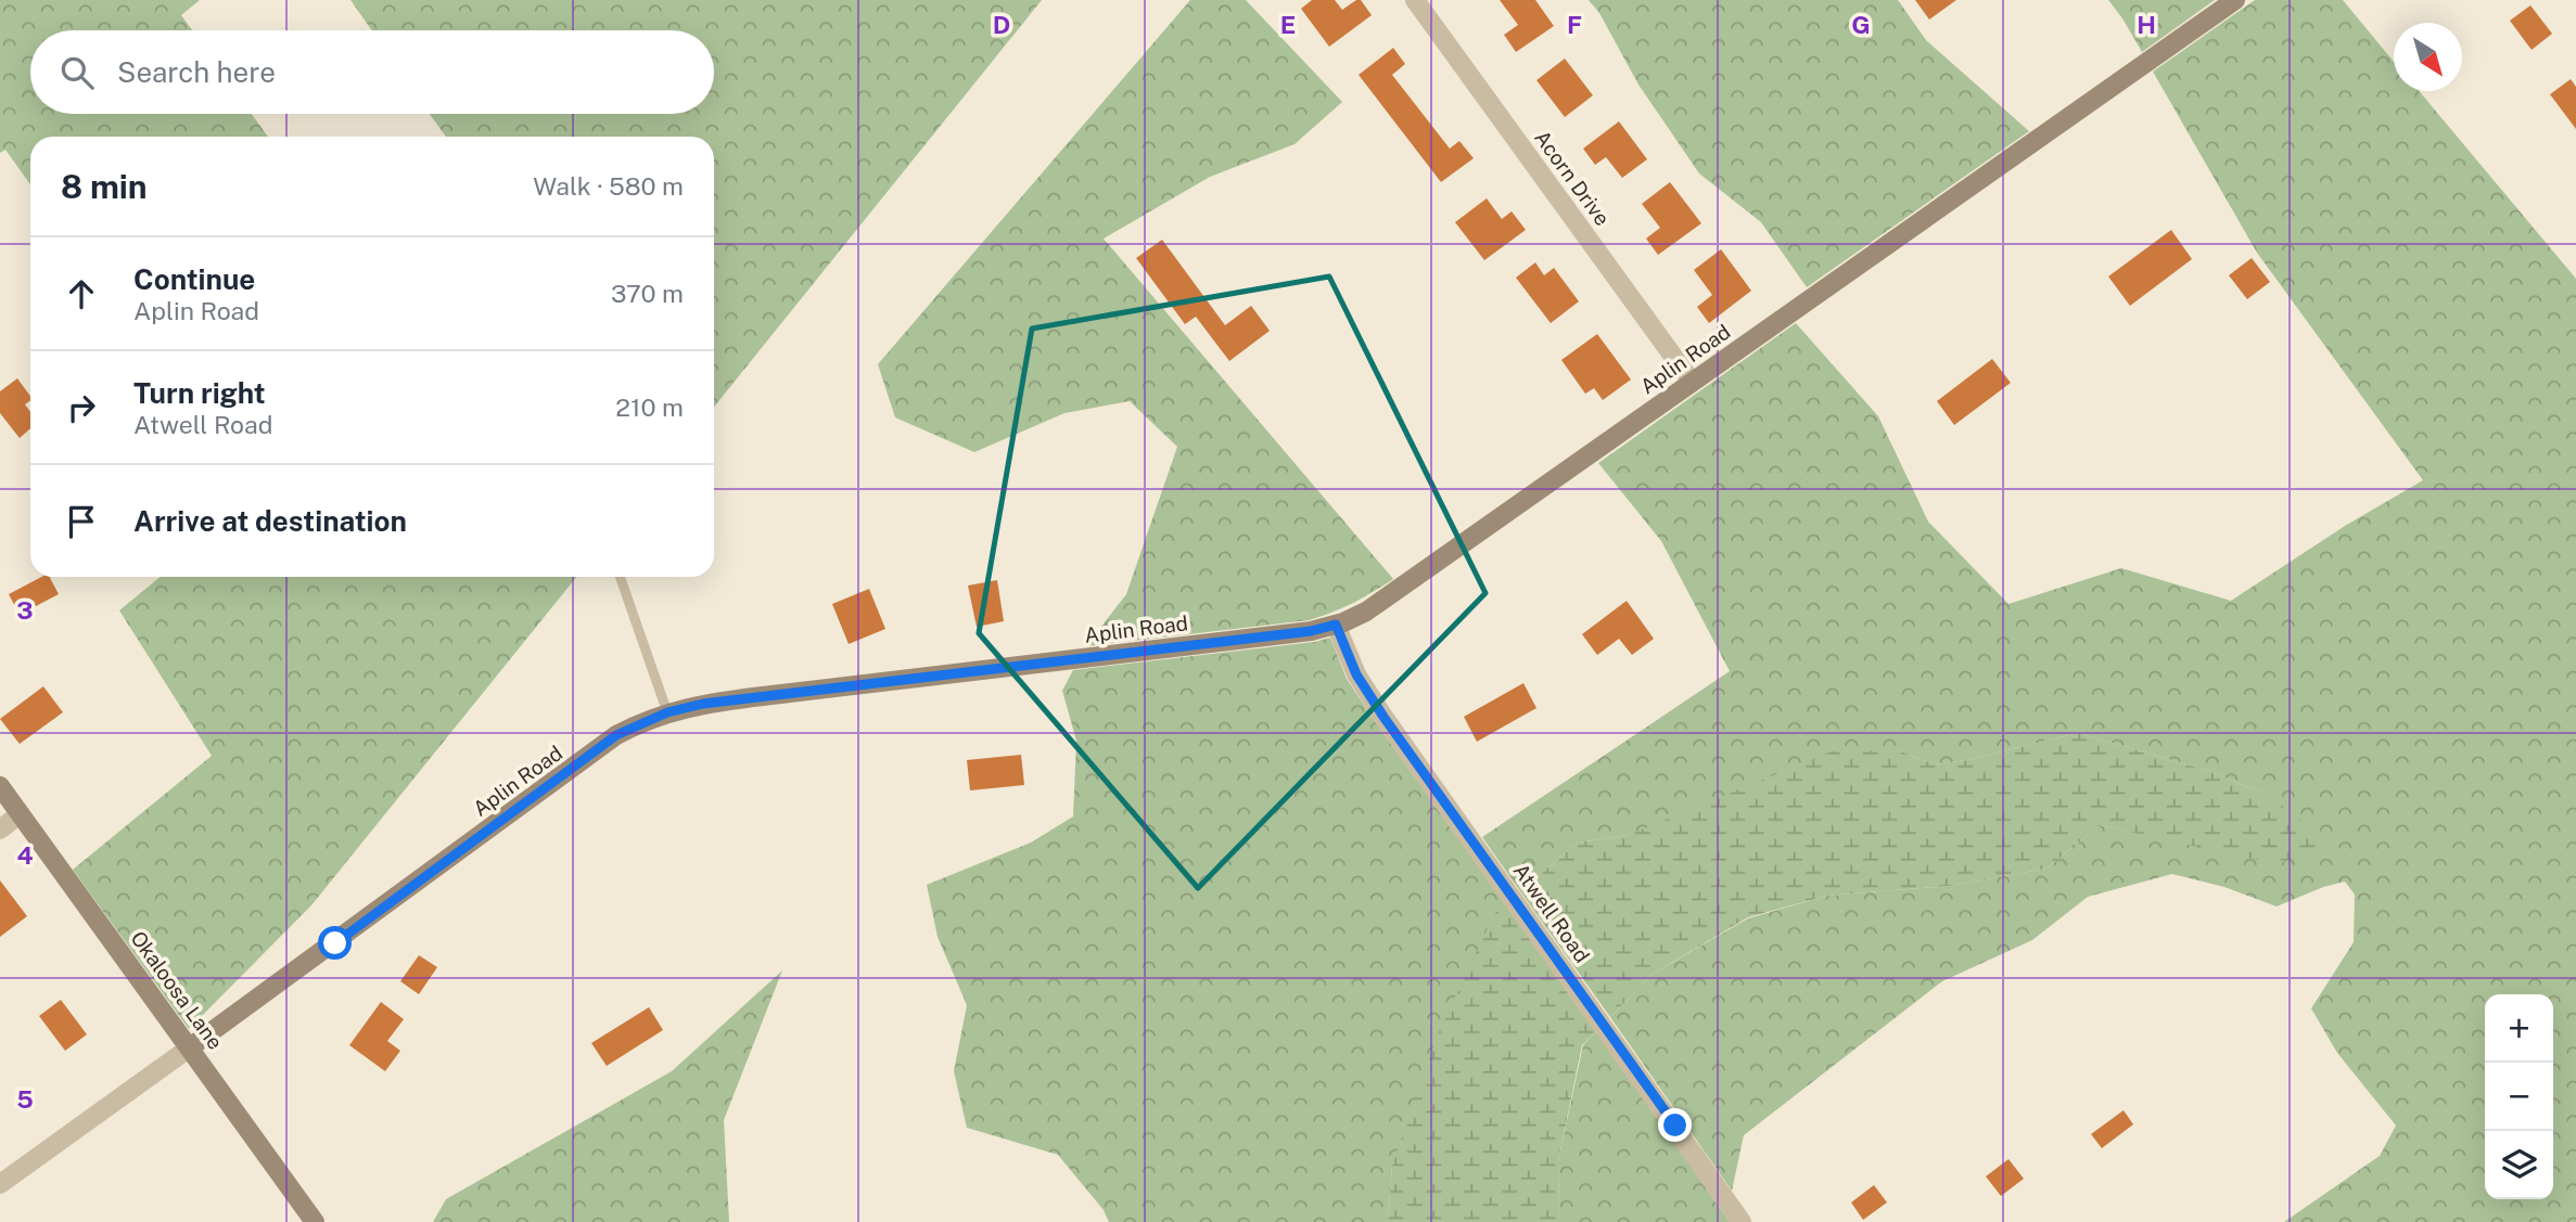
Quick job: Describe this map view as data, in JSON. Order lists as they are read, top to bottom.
{
  "streets": {
    "street": [
      "Acorn Drive",
      "Aplin Road",
      "Atwell Road",
      "Okaloosa Lane"
    ]
  },
  "crossings": [
    ["Acorn Drive", "Aplin Road"],
    ["Aplin Road", "Atwell Road"],
    ["Aplin Road", "Okaloosa Lane"]
  ],
  "north": "bottom right",
  "page": {
    "search": "Search here",
    "heading": ["8 min", "Walk · 580 m"],
    "list": [
      ["Continue", "Aplin Road", "370 m"],
      ["Turn right", "Atwell Road", "210 m"],
      "Arrive at destination"
    ],
    "map_buttons": ["+", "−"]
  },
  "grid": {
    "columns": [
      "D",
      "E",
      "F",
      "G",
      "H"
    ],
    "rows": ["3", "4", "5"]
  }
}
